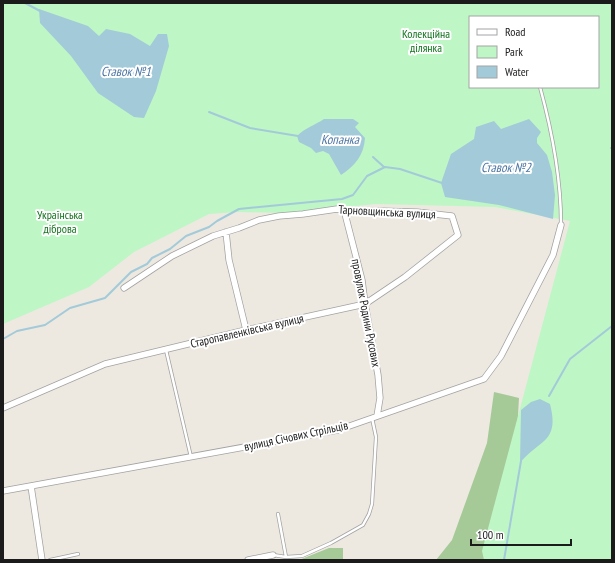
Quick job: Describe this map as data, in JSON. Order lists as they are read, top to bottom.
{
  "streets": {
    "street": [
      "Тарновщинська вулиця",
      "провулок Родини Русових",
      "Старопавленківська вулиця",
      "вулиця Січових Стрільців"
    ]
  },
  "crossings": [
    ["Тарновщинська вулиця", "провулок Родини Русових"],
    ["Тарновщинська вулиця", "Старопавленківська вулиця"],
    ["провулок Родини Русових", "Старопавленківська вулиця"],
    ["провулок Родини Русових", "вулиця Січових Стрільців"]
  ],
  "water": ["Ставок №1", "Копанка", "Ставок №2"],
  "parks": ["Колекційна ділянка", "Українська діброва"],
  "legend": ["Road", "Park", "Water"],
  "scale_bar": "100 m"
}
